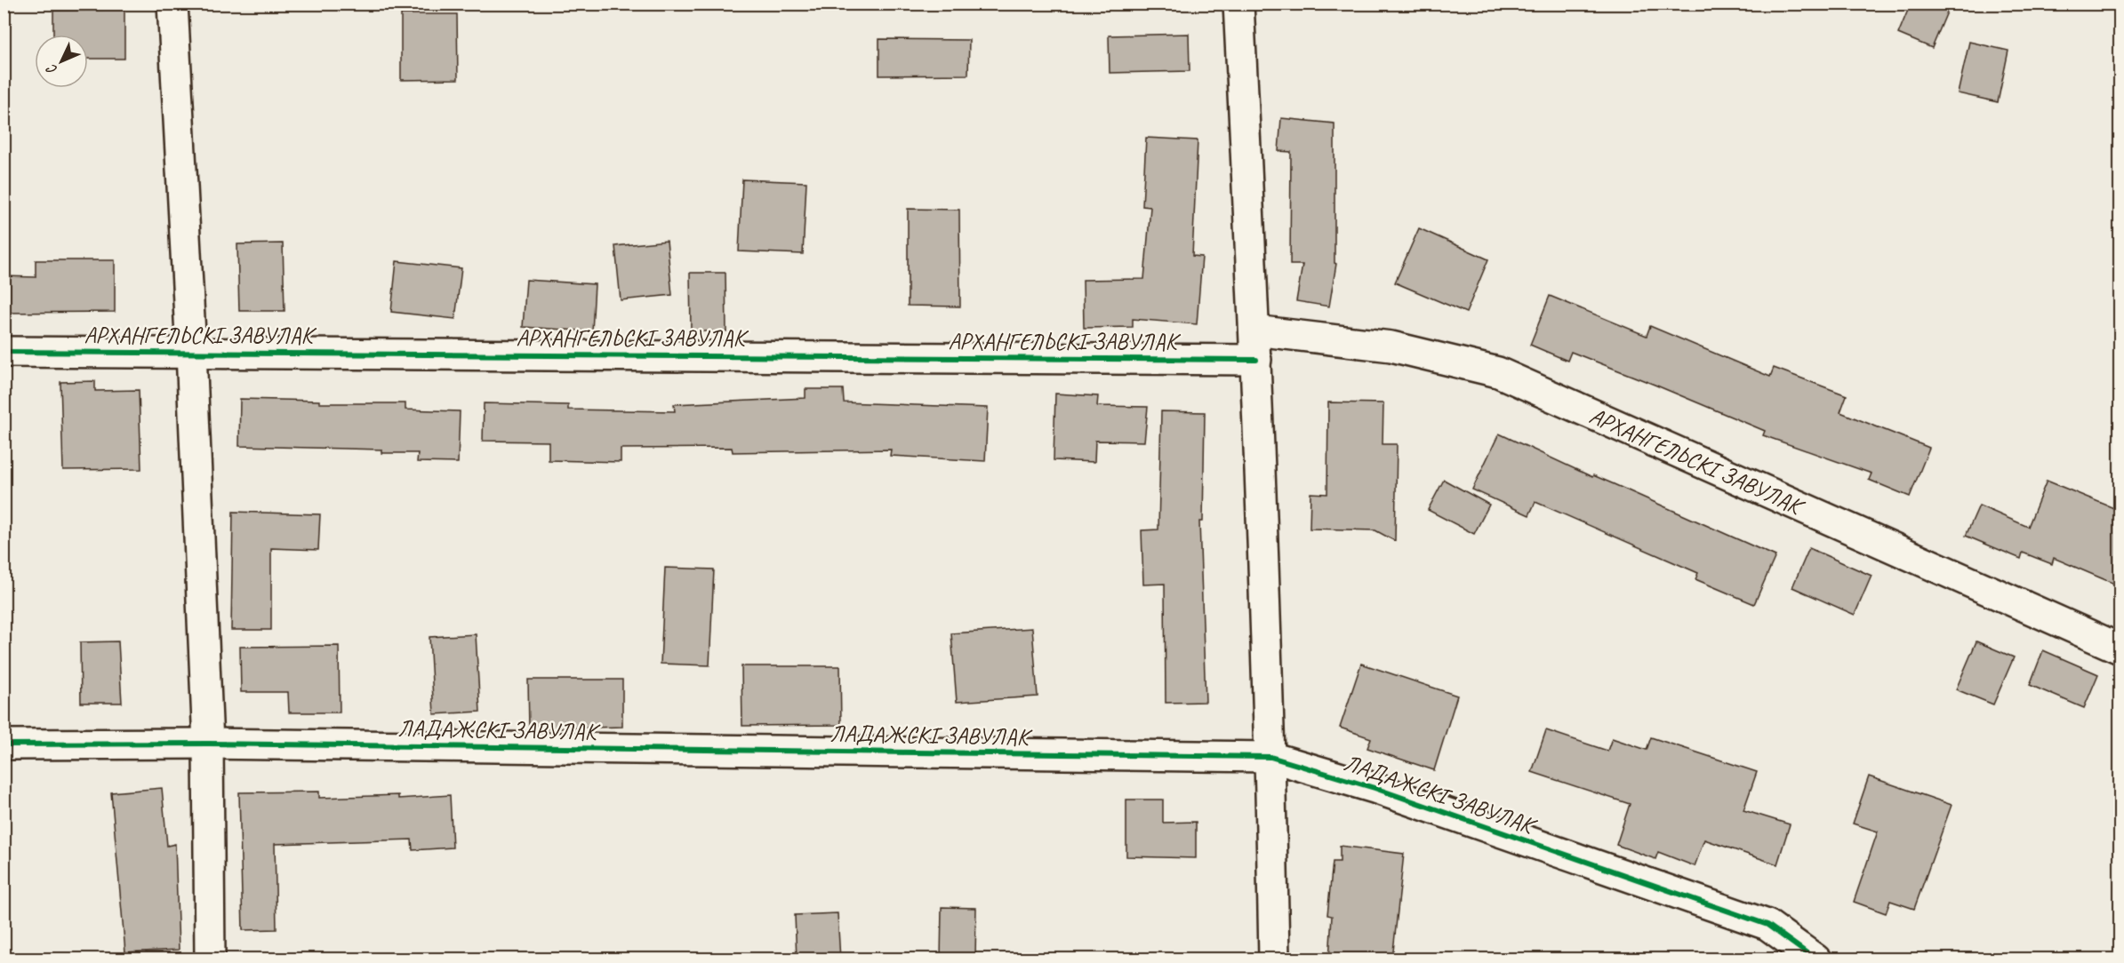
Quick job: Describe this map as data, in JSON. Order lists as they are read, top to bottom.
{
  "streets": {
    "street": ["АРХАНГЕЛЬСКІ ЗАВУЛАК", "ЛАДАЖСКІ ЗАВУЛАК"]
  },
  "north": "bottom left"
}
